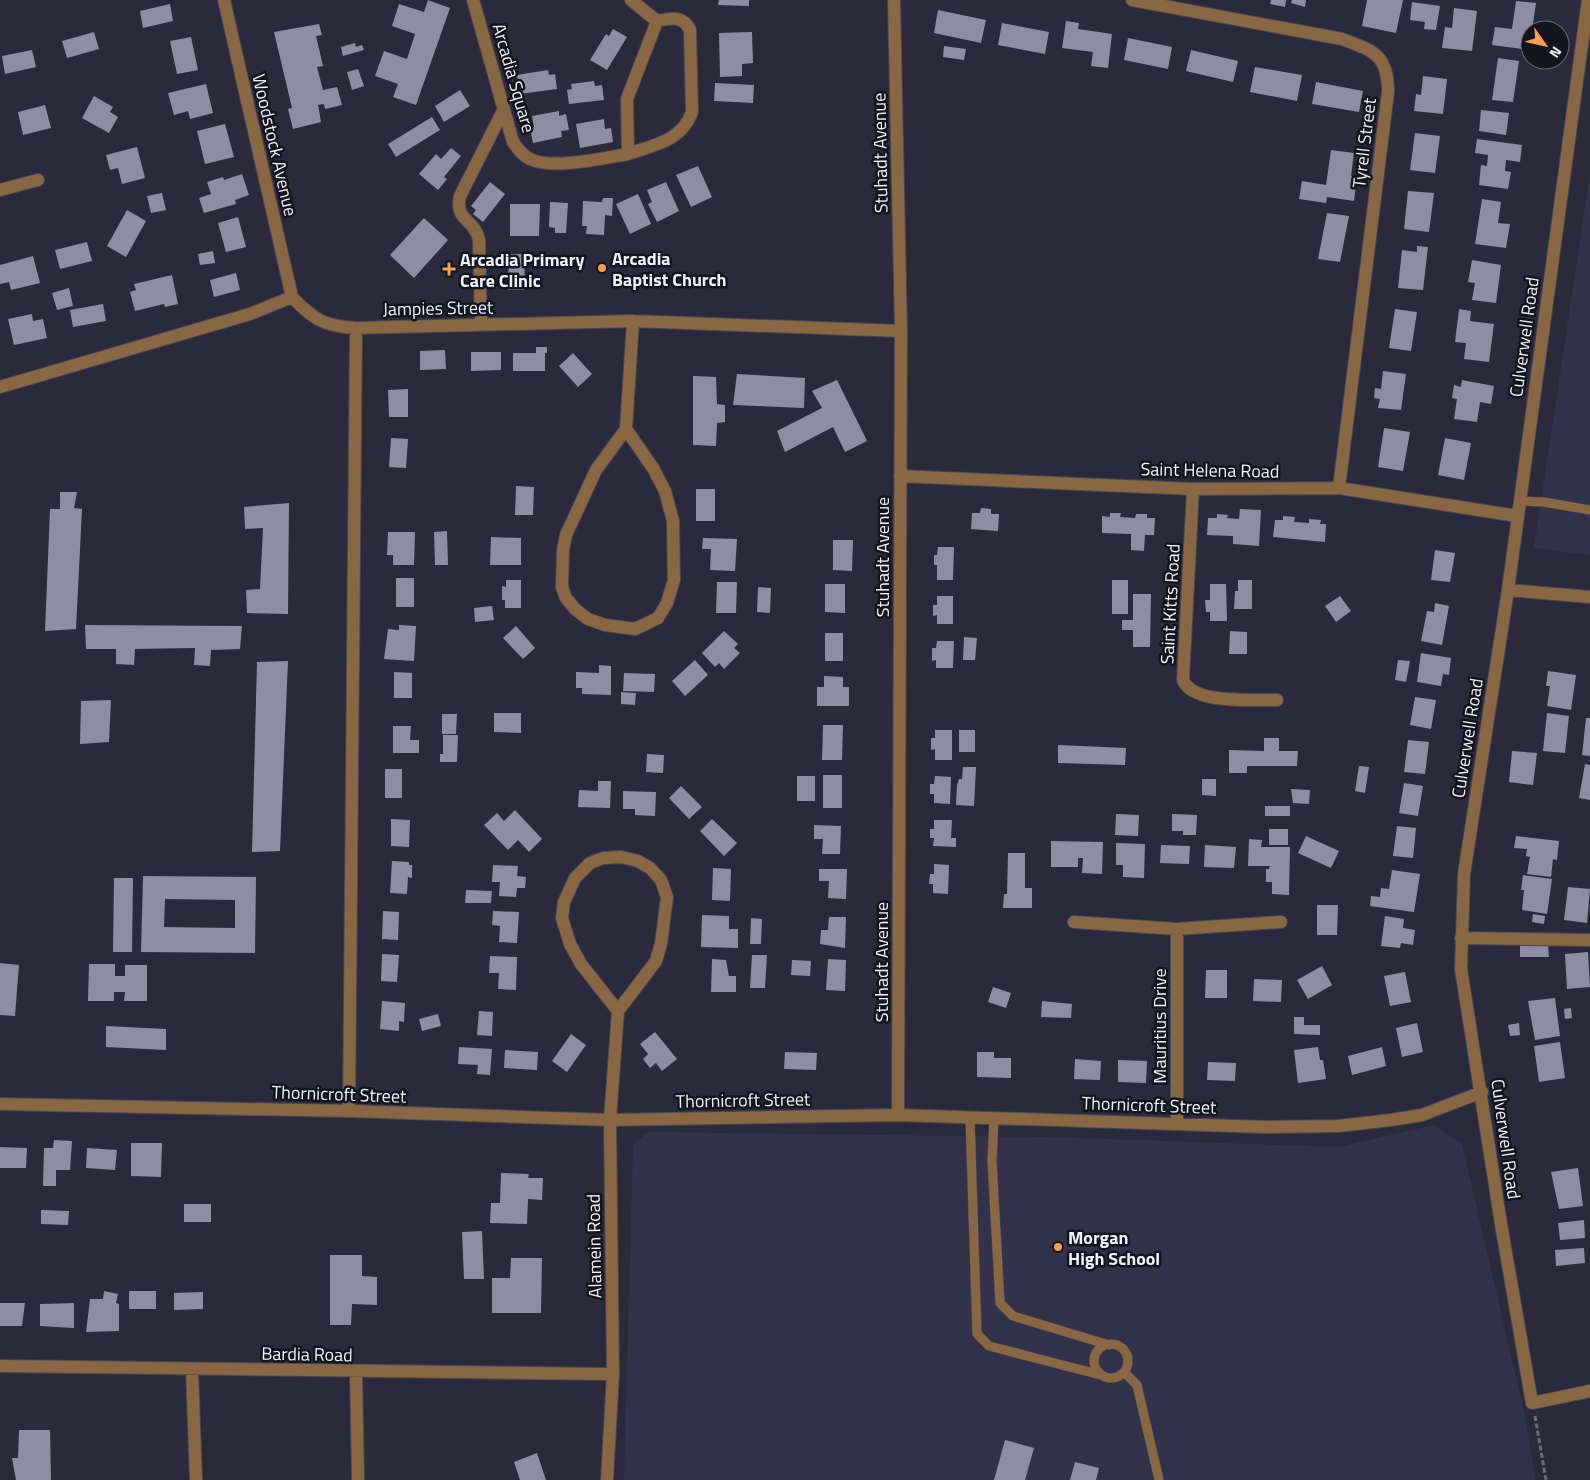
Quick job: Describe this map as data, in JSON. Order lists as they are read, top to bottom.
{
  "streets": {
    "street": [
      "Arcadia Square",
      "Tyrell Street",
      "Woodstock Avenue",
      "Stuhadt Avenue",
      "Jampies Street",
      "Culverwell Road",
      "Saint Helena Road",
      "Saint Kitts Road",
      "Mauritius Drive",
      "Thornicroft Street",
      "Alamein Road",
      "Bardia Road"
    ]
  },
  "crossings": [
    ["Tyrell Street", "Saint Helena Road"],
    ["Woodstock Avenue", "Jampies Street"],
    ["Stuhadt Avenue", "Jampies Street"],
    ["Stuhadt Avenue", "Saint Helena Road"],
    ["Stuhadt Avenue", "Thornicroft Street"],
    ["Culverwell Road", "Saint Helena Road"],
    ["Culverwell Road", "Thornicroft Street"],
    ["Saint Helena Road", "Saint Kitts Road"],
    ["Mauritius Drive", "Thornicroft Street"],
    ["Thornicroft Street", "Alamein Road"],
    ["Alamein Road", "Bardia Road"]
  ],
  "places": {
    "other": ["Arcadia Baptist Church", "Morgan High School"],
    "health": ["Arcadia Primary Care Clinic"]
  },
  "north": "bottom right"
}
